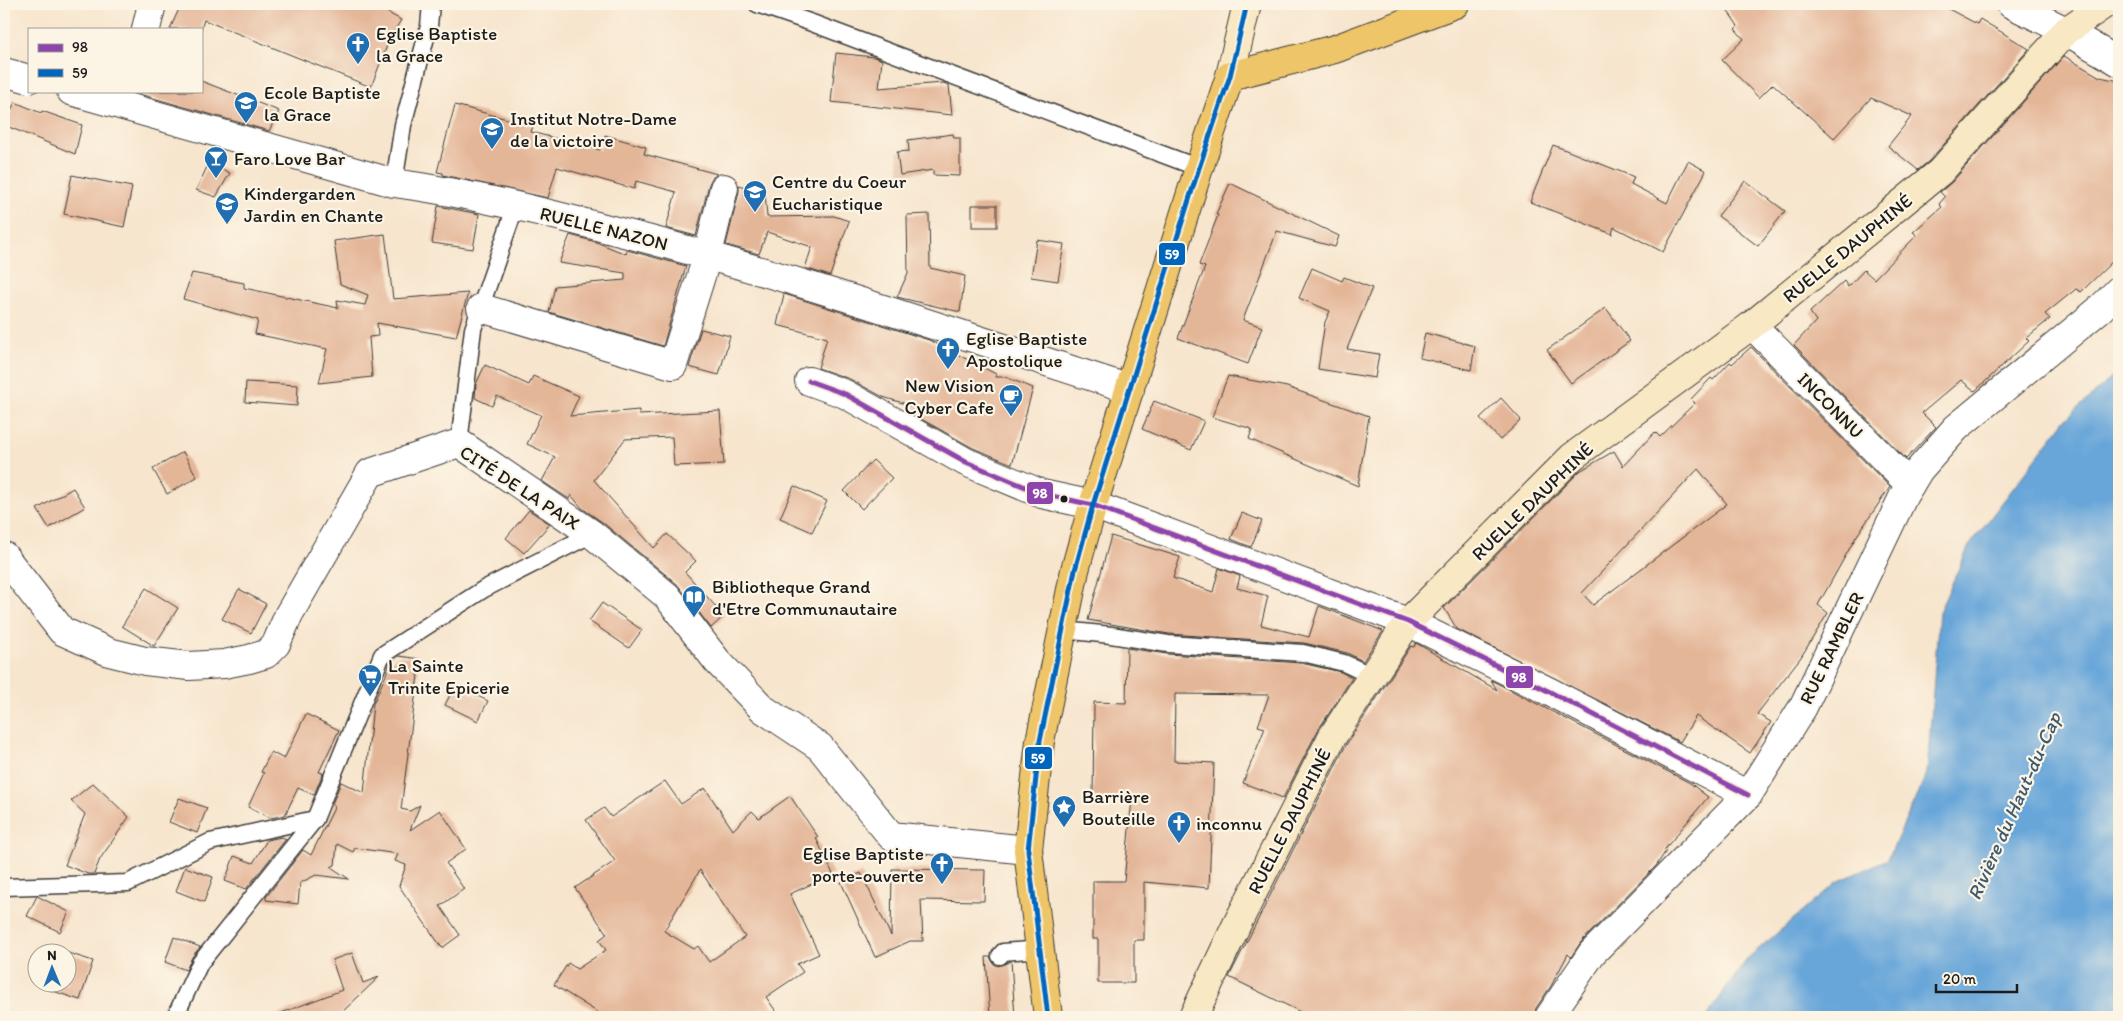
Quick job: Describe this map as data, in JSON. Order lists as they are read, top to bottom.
{
  "streets": {
    "street": [
      "RUELLE NAZON",
      "RUELLE DAUPHINÉ",
      "INCONNU",
      "CITÉ DE LA PAIX",
      "RUE RAMBLER"
    ]
  },
  "crossings": [
    ["RUELLE DAUPHINÉ", "INCONNU"],
    ["INCONNU", "RUE RAMBLER"]
  ],
  "water": ["Rivière du Haut-du-Cap"],
  "places": {
    "church": [
      "Eglise Baptiste la Grace",
      "Eglise Baptiste Apostolique",
      "inconnu",
      "Eglise Baptiste porte-ouverte"
    ],
    "school or university": [
      "Ecole Baptiste la Grace",
      "Institut Notre-Dame de la victoire",
      "Centre du Coeur Eucharistique",
      "Kindergarden Jardin en Chante"
    ],
    "bar": ["Faro Love Bar"],
    "cafe": ["New Vision Cyber Cafe"],
    "library": ["Bibliotheque Grand d'Etre Communautaire"],
    "supermarket": ["La Sainte Trinite Epicerie"],
    "place": ["Barrière Bouteille"]
  },
  "lines": ["transit line 59", "transit line 98"],
  "legend": ["98", "59"],
  "scale_bar": "20 m",
  "north": "top"
}
